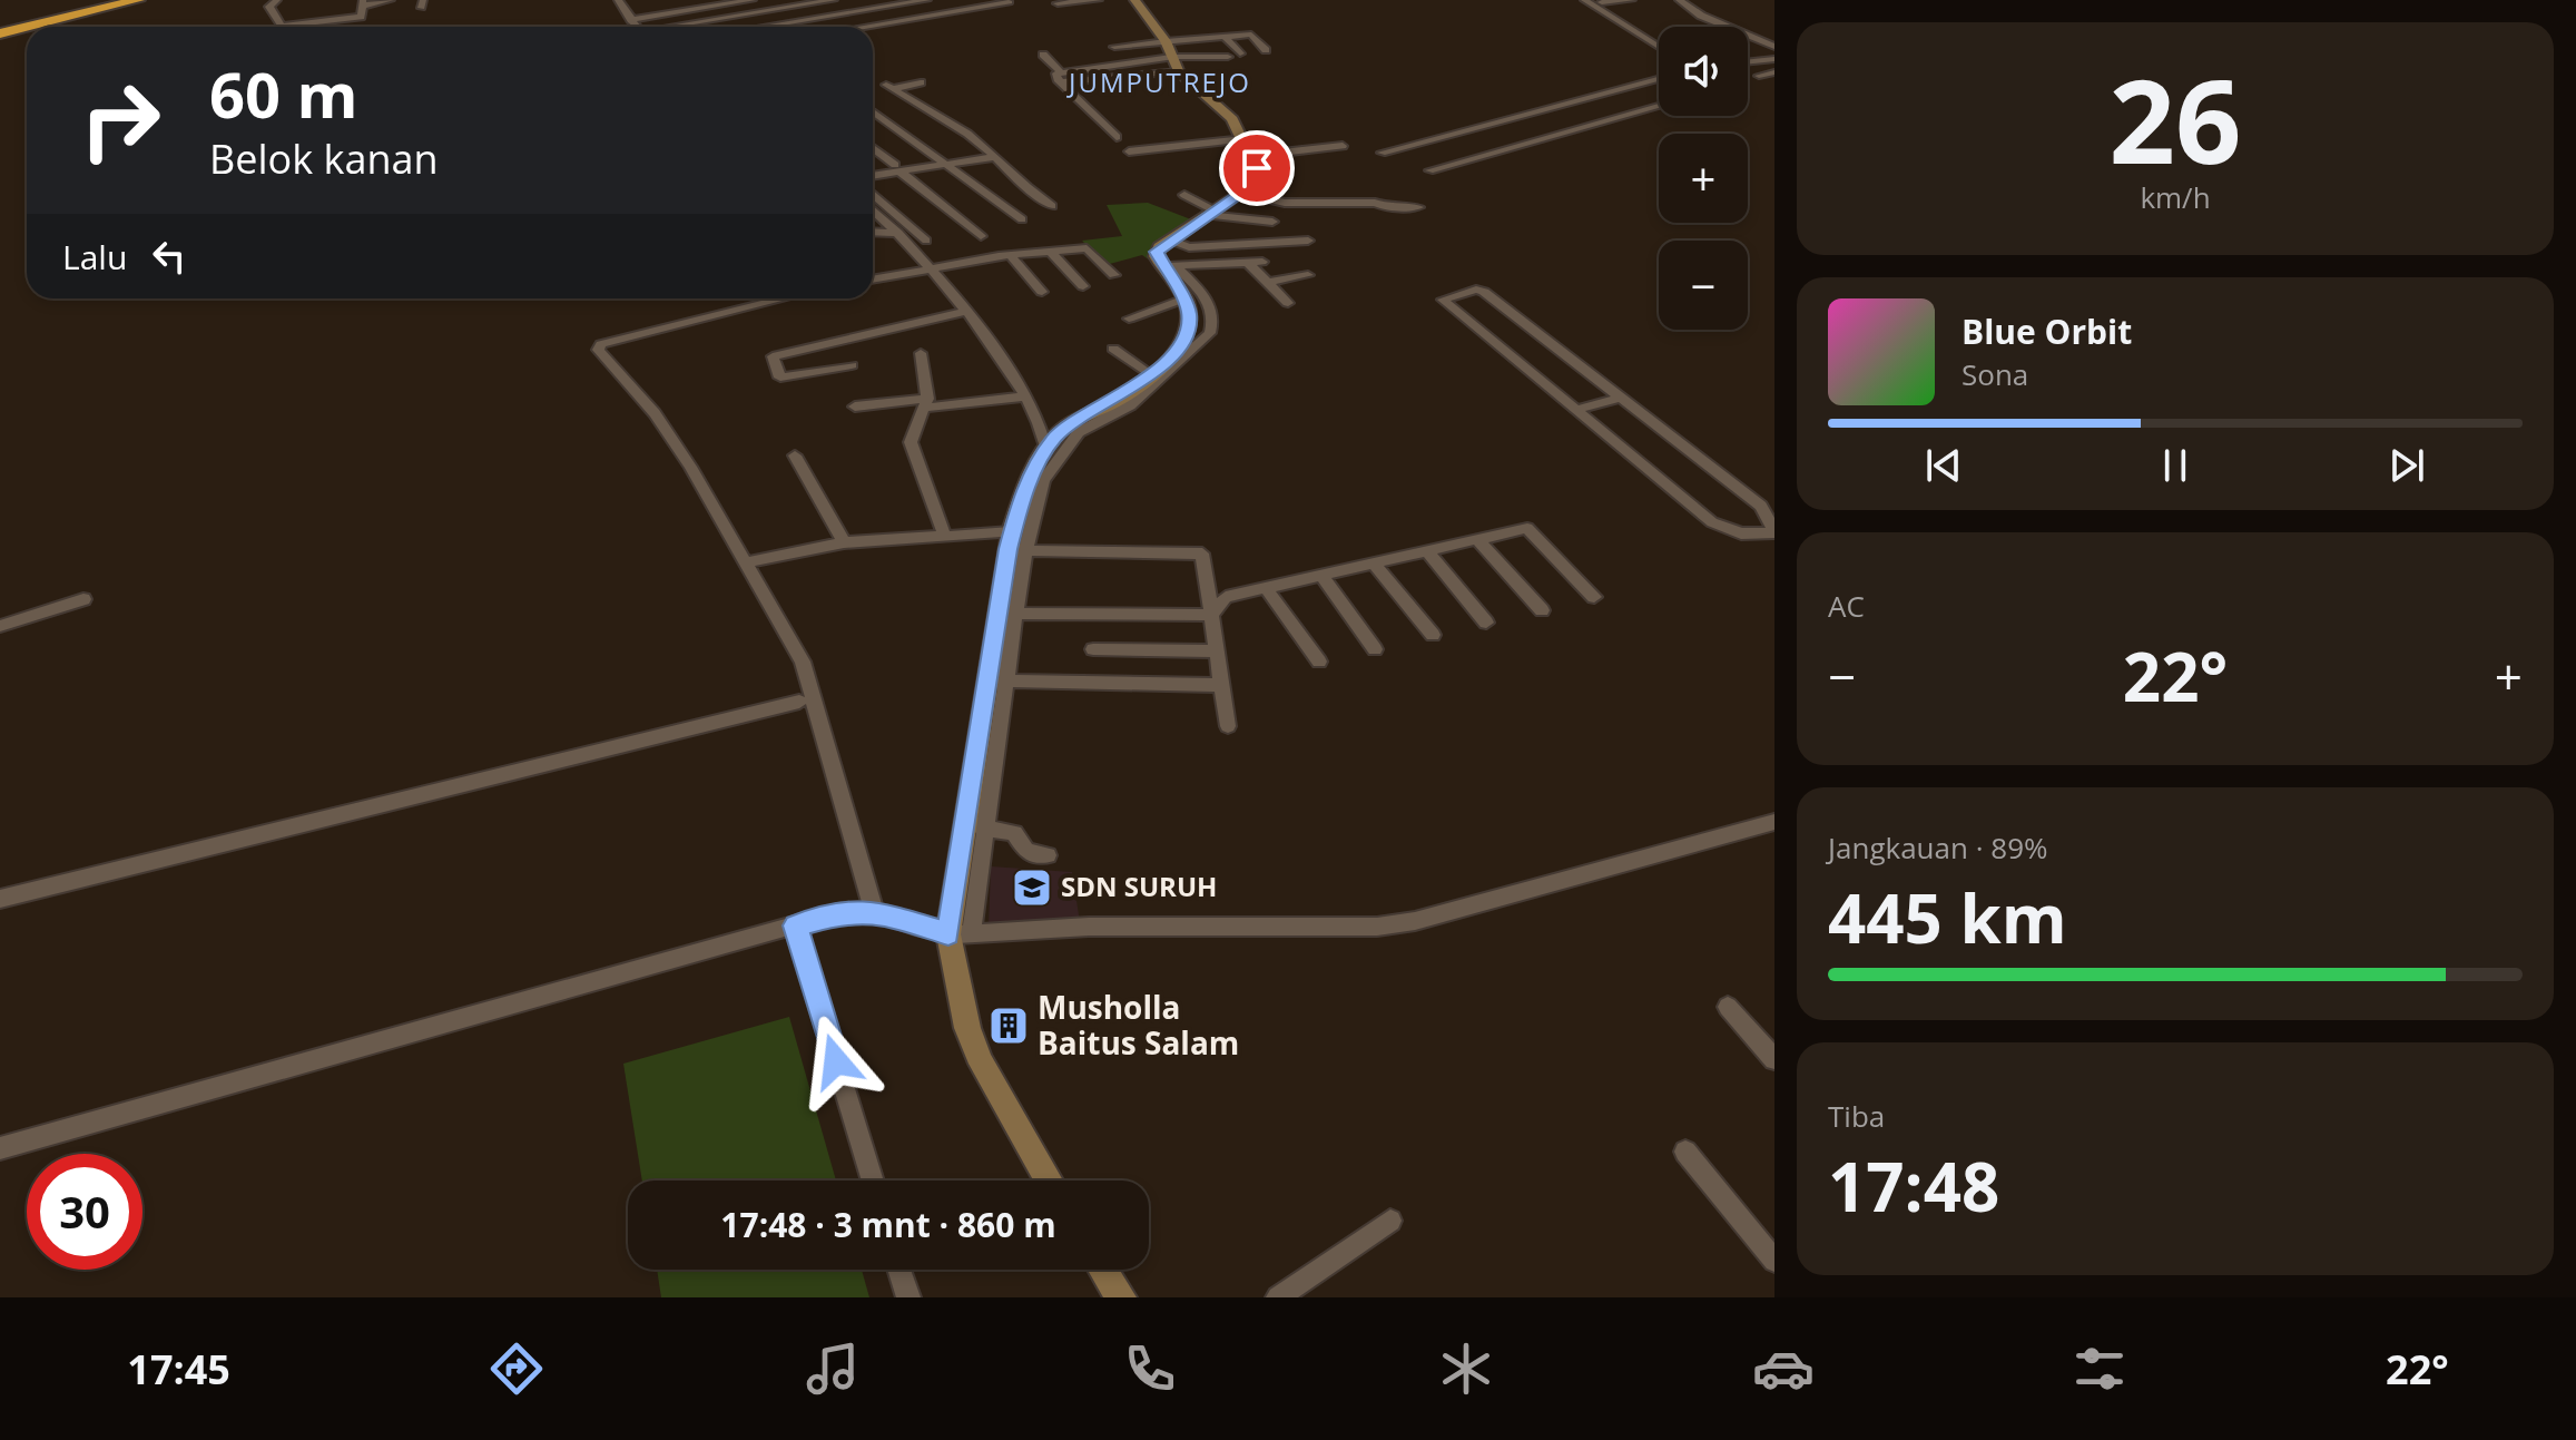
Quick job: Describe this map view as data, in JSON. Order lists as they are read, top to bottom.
{
  "districts": ["JUMPUTREJO"],
  "places": {
    "school or university": ["SDN SURUH"],
    "building": ["Musholla Baitus Salam"]
  },
  "page": {
    "tile": [
      ["26", "km/h"],
      "AC",
      ["Jangkauan · 89%", "445 km"],
      ["Tiba", "17:48"]
    ],
    "map_buttons": ["+", "−"],
    "turn": ["60 m", "Belok kanan"],
    "then": "Lalu",
    "song": ["Blue Orbit", "Sona"],
    "heat": ["−", "22°", "+"],
    "limit": "30",
    "trip": "17:48 · 3 mnt · 860 m",
    "tabs": ["17:45", "22°"]
  }
}
